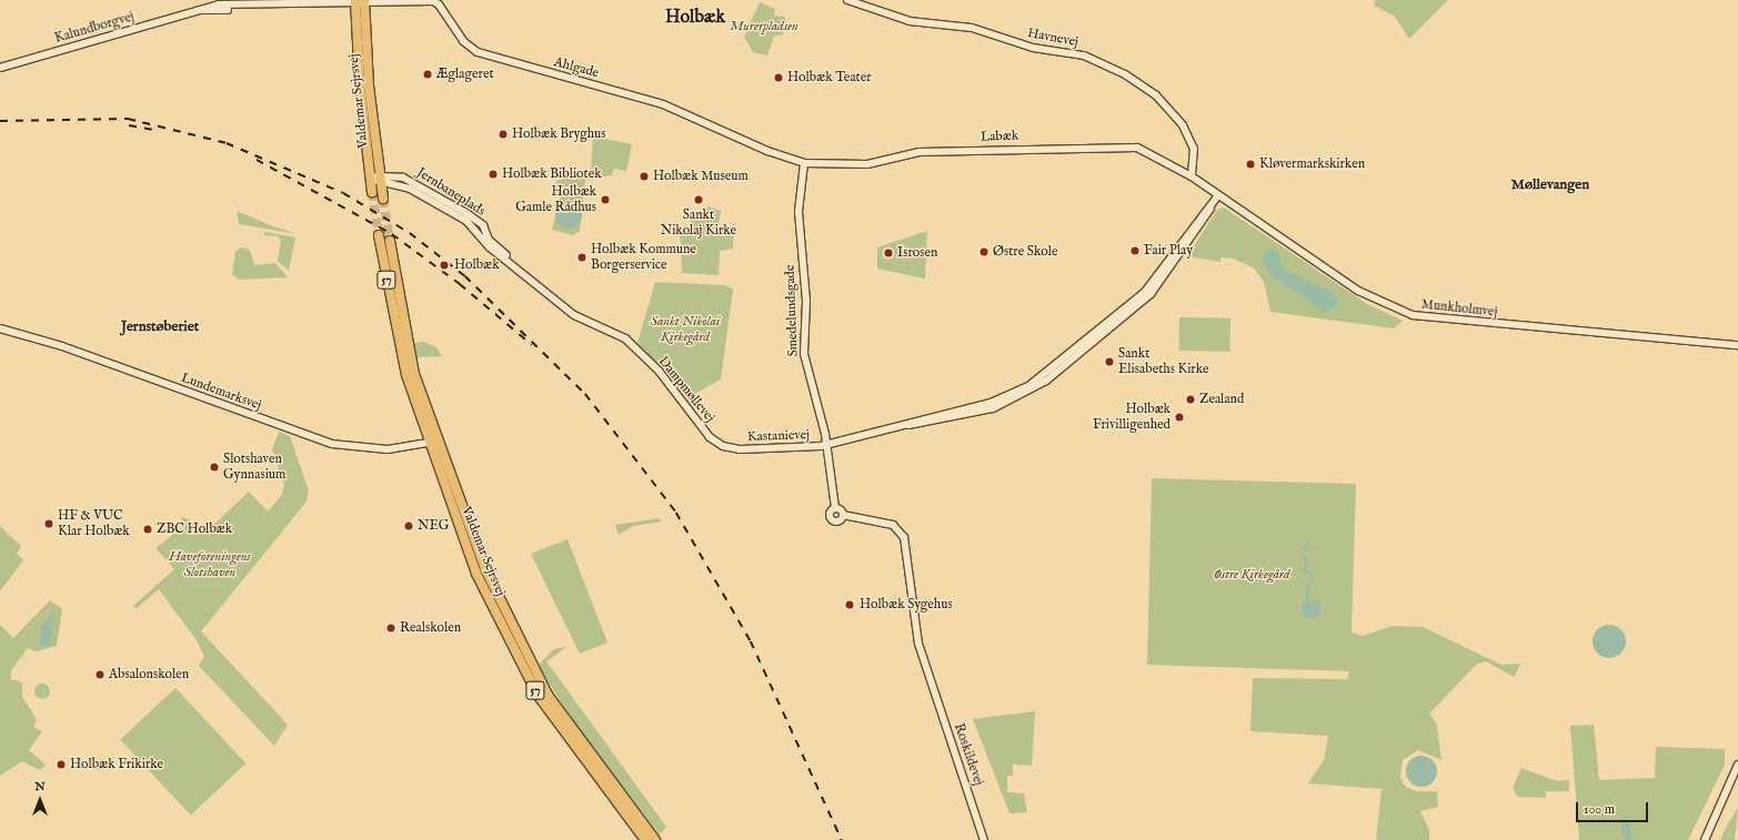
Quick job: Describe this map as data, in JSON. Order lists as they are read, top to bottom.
{
  "streets": {
    "main road": ["Valdemar Sejrsvej", "57"],
    "street": [
      "Kalundborgvej",
      "Havnevej",
      "Ahlgade",
      "Labæk",
      "Jernbaneplads",
      "Munkholmvej",
      "Smedelundsgade",
      "Dampmøllevej",
      "Lundemarksvej",
      "Kastanievej",
      "Roskildevej"
    ]
  },
  "crossings": [
    ["Kalundborgvej", "Ahlgade"],
    ["Kalundborgvej", "Valdemar Sejrsvej"],
    ["Havnevej", "Labæk"],
    ["Havnevej", "Munkholmvej"],
    ["Ahlgade", "Valdemar Sejrsvej"],
    ["Ahlgade", "Labæk"],
    ["Ahlgade", "Smedelundsgade"],
    ["Valdemar Sejrsvej", "Jernbaneplads"],
    ["Valdemar Sejrsvej", "Lundemarksvej"],
    ["Labæk", "Munkholmvej"],
    ["Labæk", "Smedelundsgade"],
    ["Jernbaneplads", "Dampmøllevej"],
    ["Munkholmvej", "Kastanievej"],
    ["Smedelundsgade", "Kastanievej"],
    ["Smedelundsgade", "Roskildevej"],
    ["Dampmøllevej", "Kastanievej"]
  ],
  "districts": ["Holbæk", "Møllevangen", "Jernstøberiet"],
  "parks": [
    "Murerpladsen",
    "Sankt Nikolai Kirkegård",
    "Haveforeningens Slotshaven",
    "Østre Kirkegård"
  ],
  "places": [
    "Æglageret",
    "Holbæk Teater",
    "Holbæk Bryghus",
    "Kløvermarkskirken",
    "Holbæk Bibliotek",
    "Holbæk Museum",
    "Holbæk Gamle Rådhus",
    "Sankt Nikolaj Kirke",
    "Fair Play",
    "Østre Skole",
    "Isrosen",
    "Holbæk Kommune Borgerservice",
    "Holbæk",
    "Sankt Elisabeths Kirke",
    "Zealand",
    "Holbæk Frivilligenhed",
    "Slotshaven Gynnasium",
    "HF & VUC Klar Holbæk",
    "NEG",
    "ZBC Holbæk",
    "Holbæk Sygehus",
    "Realskolen",
    "Absalonskolen",
    "Holbæk Frikirke"
  ],
  "scale_bar": "100 m",
  "north": "top"
}
